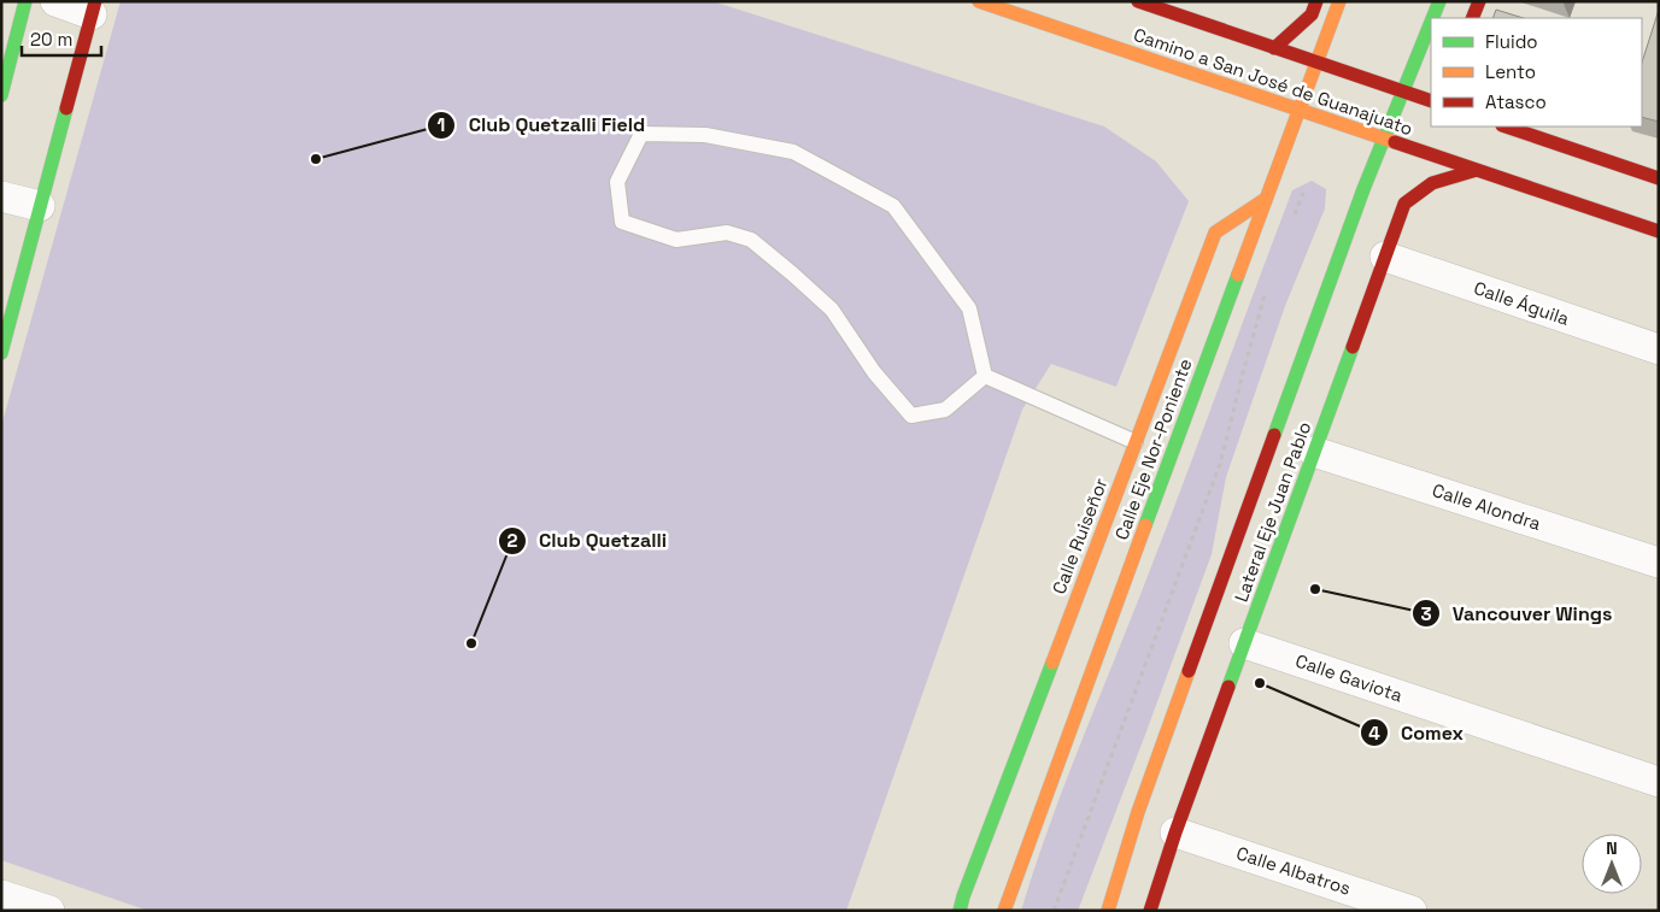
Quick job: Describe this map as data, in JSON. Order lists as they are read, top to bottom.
{
  "streets": {
    "main road": [
      "Camino a San José de Guanajuato",
      "Calle Eje Nor-Poniente",
      "Lateral Eje Juan Pablo",
      "Calle Ruiseñor"
    ],
    "street": [
      "Calle Águila",
      "Calle Alondra",
      "Calle Gaviota",
      "Calle Albatros"
    ]
  },
  "crossings": [
    ["Camino a San José de Guanajuato", "Calle Eje Nor-Poniente"],
    ["Camino a San José de Guanajuato", "Lateral Eje Juan Pablo"],
    ["Calle Águila", "Lateral Eje Juan Pablo"],
    ["Calle Eje Nor-Poniente", "Calle Ruiseñor"],
    ["Calle Alondra", "Lateral Eje Juan Pablo"],
    ["Lateral Eje Juan Pablo", "Calle Gaviota"],
    ["Lateral Eje Juan Pablo", "Calle Albatros"]
  ],
  "places": [
    "Club Quetzalli Field",
    "Vancouver Wings",
    "Club Quetzalli",
    "Comex"
  ],
  "legend": ["Fluido", "Lento", "Atasco"],
  "scale_bar": "20 m",
  "north": "top"
}
